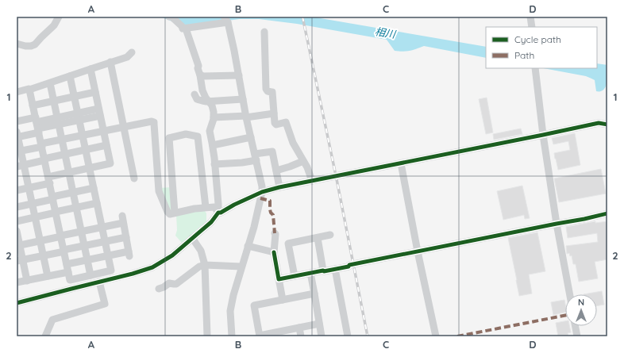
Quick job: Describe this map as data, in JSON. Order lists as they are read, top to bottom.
{
  "water": ["相川"],
  "legend": ["Cycle path", "Path"],
  "north": "top",
  "grid": {
    "columns": [
      "A",
      "B",
      "C",
      "D"
    ],
    "rows": ["1", "2"]
  }
}
